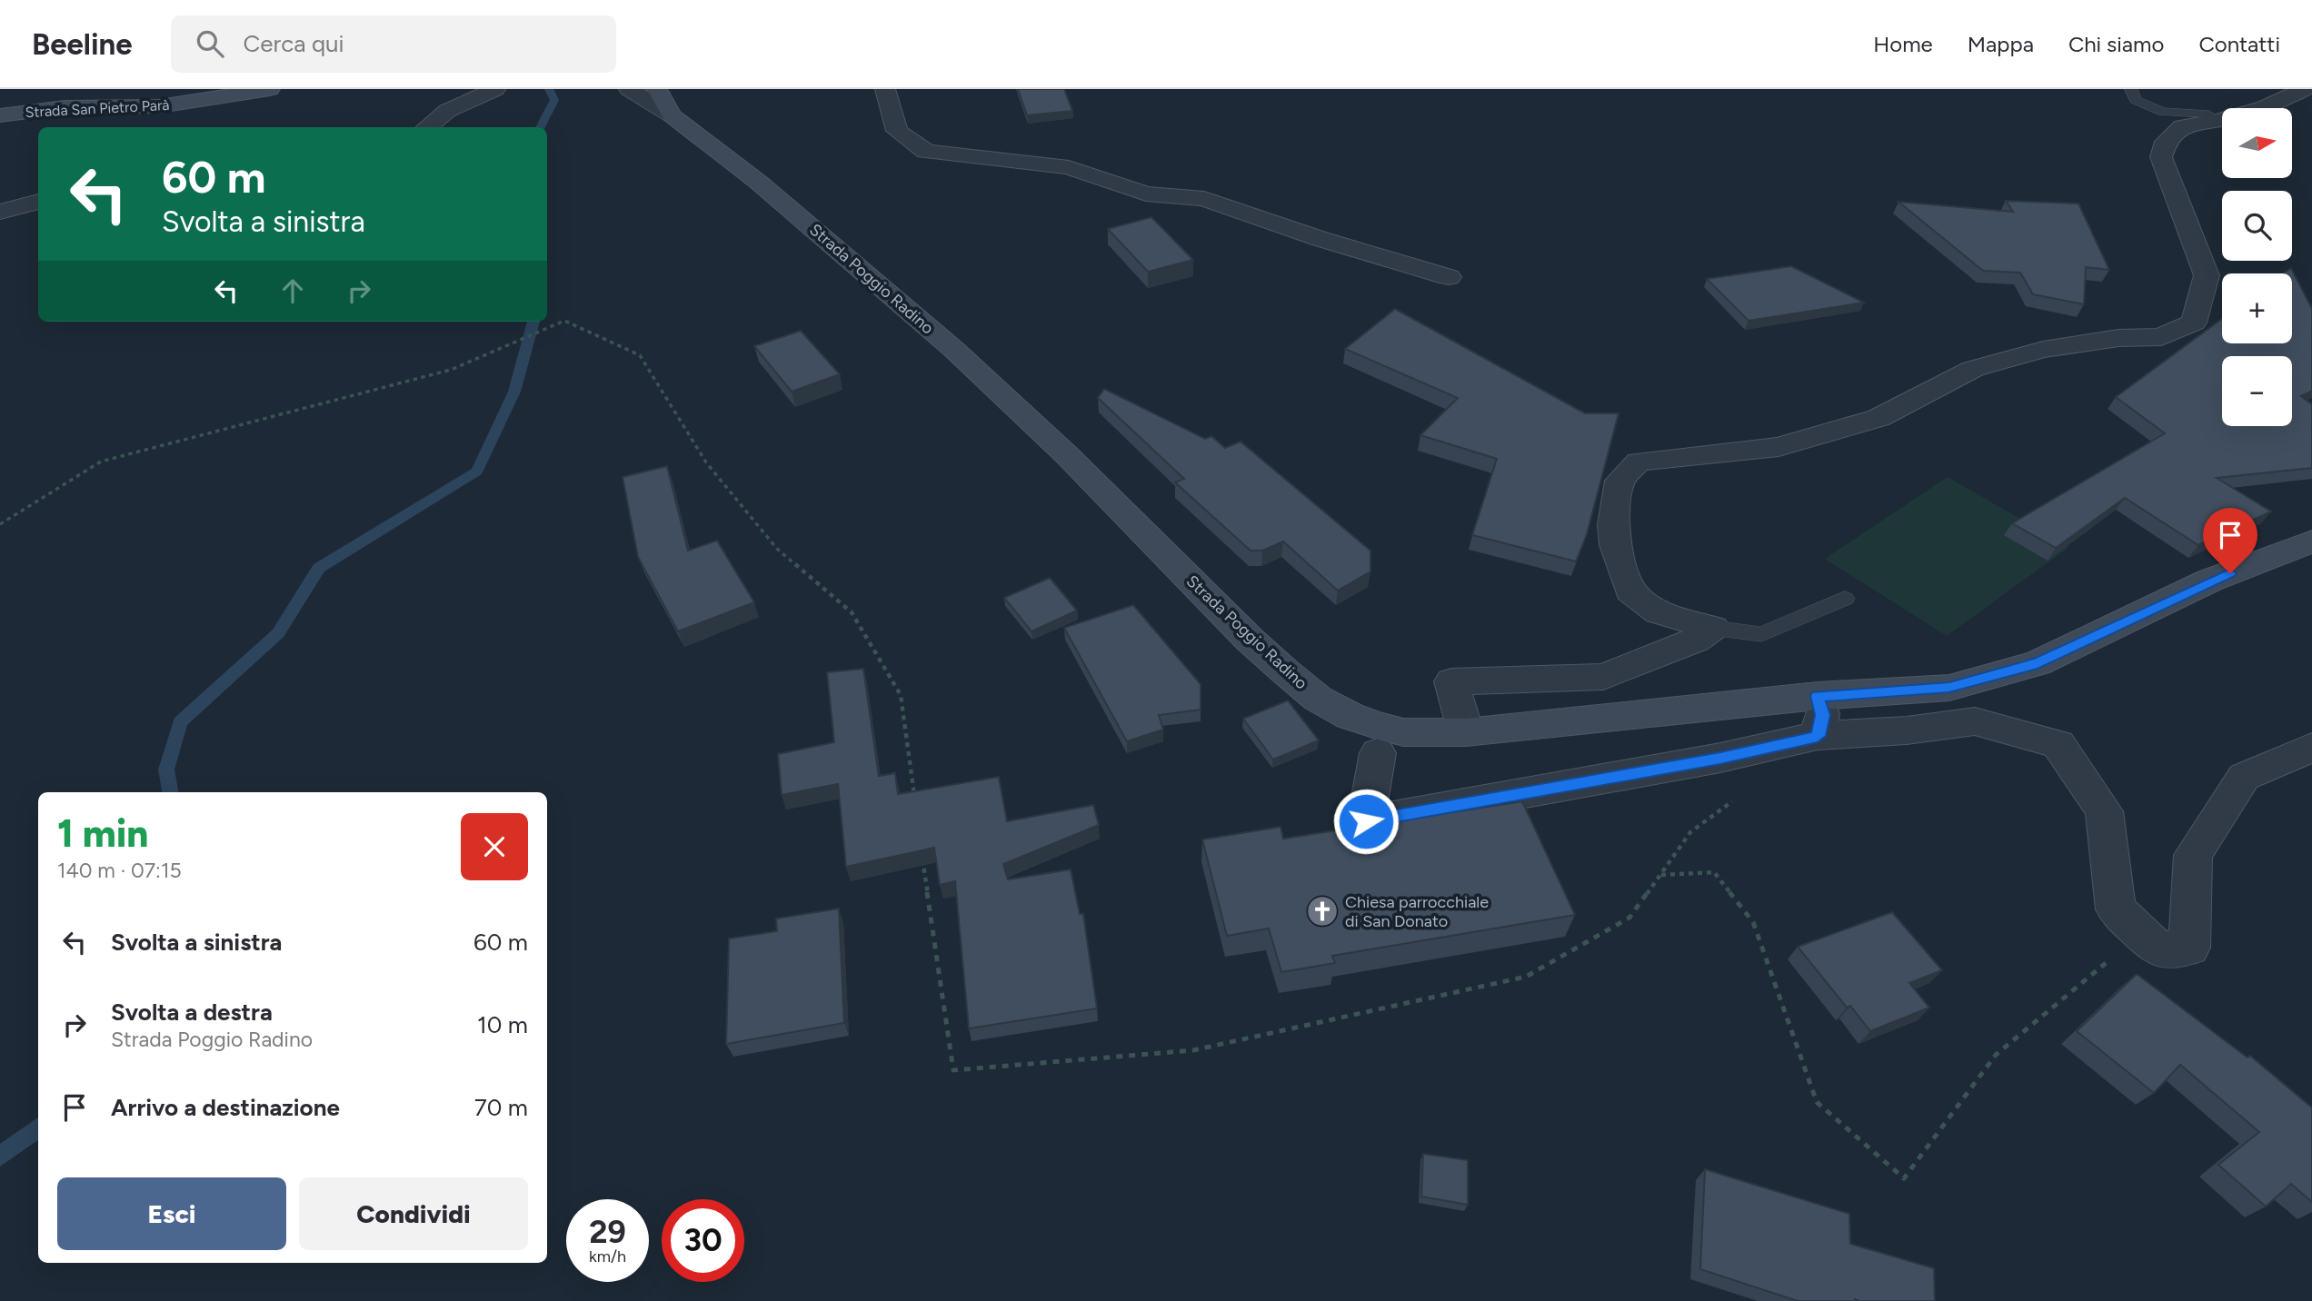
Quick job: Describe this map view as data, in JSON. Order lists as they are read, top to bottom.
{
  "streets": {
    "street": ["Strada San Pietro Parà", "Strada Poggio Radino"]
  },
  "places": {
    "church": ["Chiesa parrocchiale di San Donato"]
  },
  "north": "right",
  "page": {
    "header": "Beeline",
    "search": "Cerca qui",
    "nav": [
      "Home",
      "Mappa",
      "Chi siamo",
      "Contatti"
    ],
    "map_buttons": ["+", "−"],
    "turn": ["60 m", "Svolta a sinistra"],
    "heading": ["1 min", "140 m · 07:15"],
    "list": [
      {
        "name": "Svolta a sinistra",
        "value": "60 m"
      },
      {
        "name": "Svolta a destra",
        "note": "Strada Poggio Radino",
        "value": "10 m"
      },
      {
        "name": "Arrivo a destinazione",
        "value": "70 m"
      }
    ],
    "buttons": ["Esci", "Condividi"],
    "speed": "29 km/h",
    "limit": "30"
  }
}
